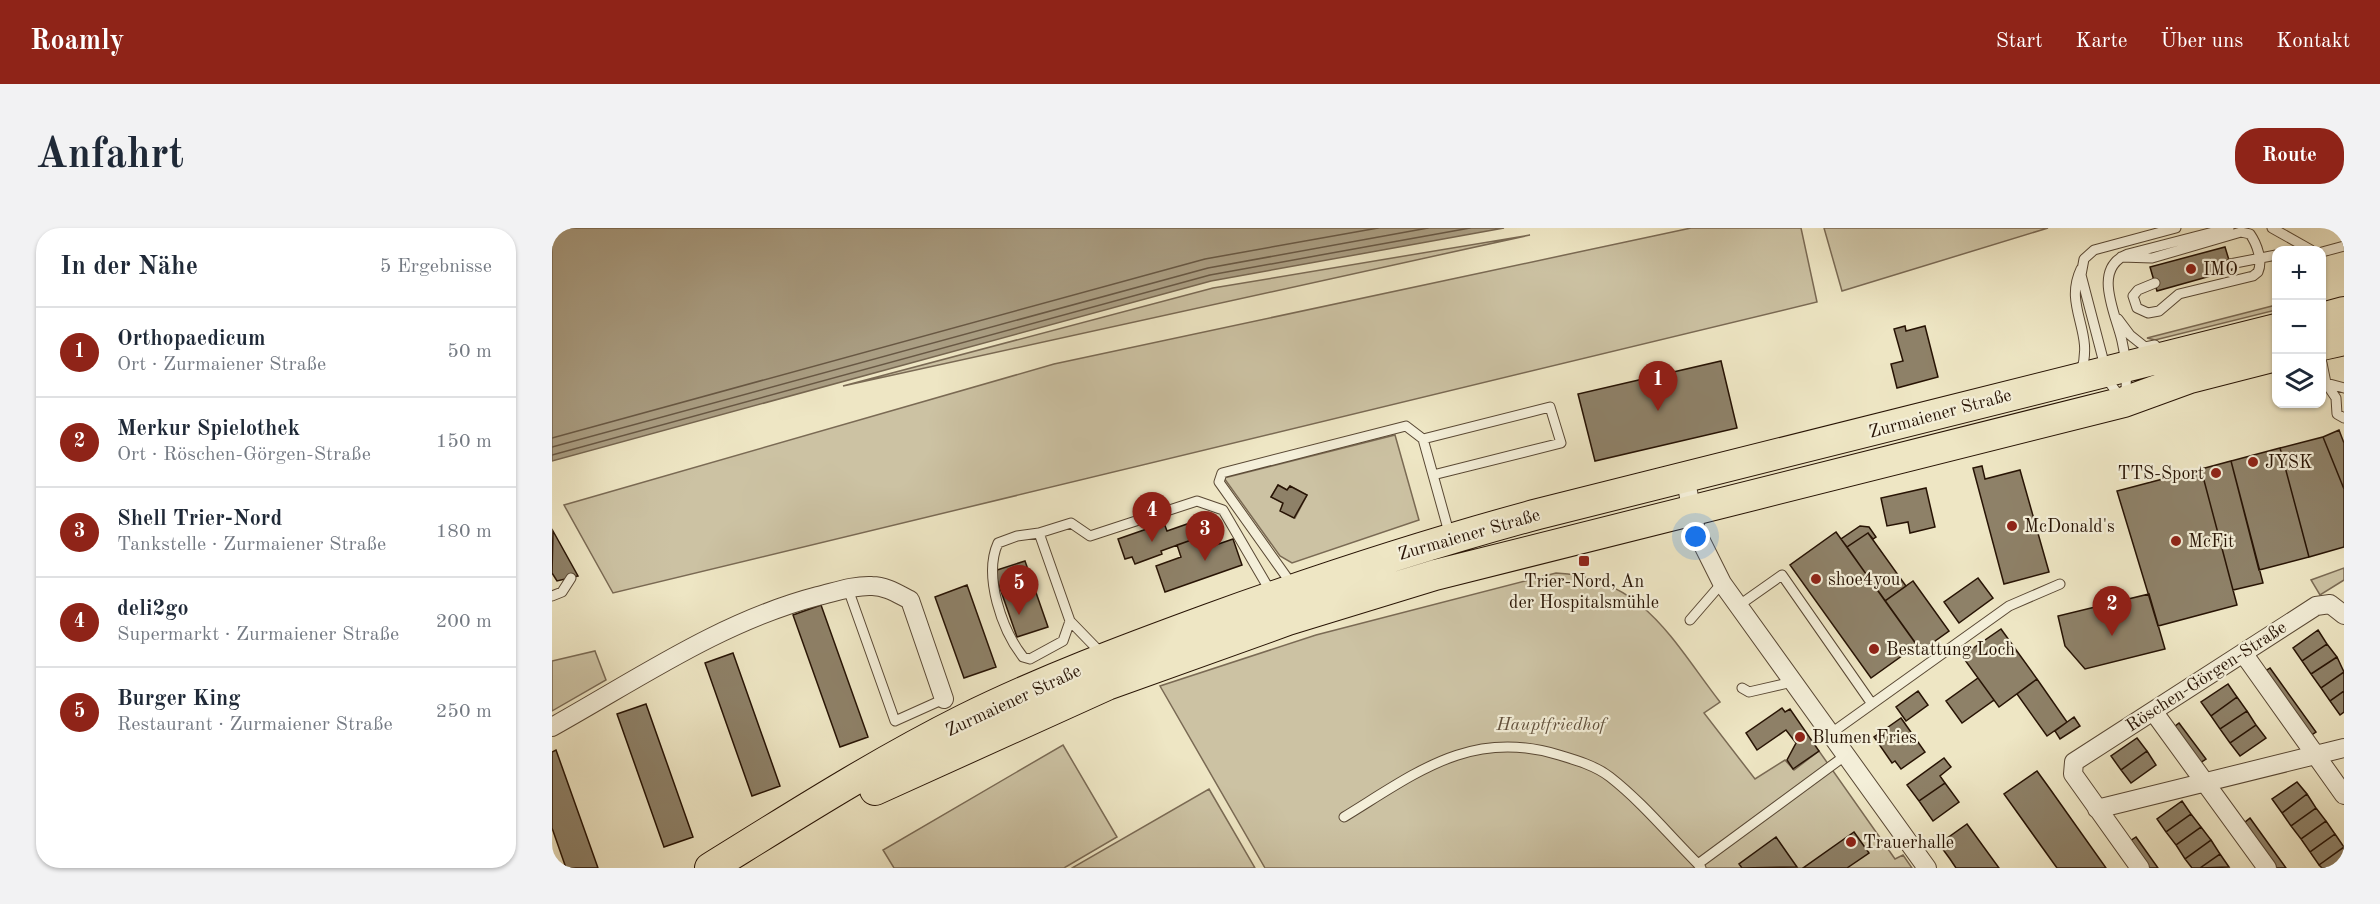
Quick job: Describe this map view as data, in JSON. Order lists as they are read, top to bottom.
{
  "streets": {
    "main road": ["Zurmaiener Straße"],
    "street": ["Röschen-Görgen-Straße"]
  },
  "parks": ["Hauptfriedhof"],
  "places": {
    "other": [
      "IMO",
      "JYSK",
      "TTS-Sport",
      "McDonald's",
      "McFit",
      "shoe4you",
      "Bestattung Loch",
      "Blumen Fries",
      "Trauerhalle"
    ],
    "transit": ["Trier-Nord, An der Hospitalsmühle"]
  },
  "page": {
    "header": "Roamly",
    "nav": [
      "Start",
      "Karte",
      "Über uns",
      "Kontakt"
    ],
    "buttons": "Route",
    "title": "Anfahrt",
    "heading": ["In der Nähe", "5 Ergebnisse"],
    "map_buttons": ["+", "−"],
    "list": [
      {
        "mark": "1",
        "name": "Orthopaedicum",
        "note": "Ort · Zurmaiener Straße",
        "value": "50 m"
      },
      {
        "mark": "2",
        "name": "Merkur Spielothek",
        "note": "Ort · Röschen-Görgen-Straße",
        "value": "150 m"
      },
      {
        "mark": "3",
        "name": "Shell Trier-Nord",
        "note": "Tankstelle · Zurmaiener Straße",
        "value": "180 m"
      },
      {
        "mark": "4",
        "name": "deli2go",
        "note": "Supermarkt · Zurmaiener Straße",
        "value": "200 m"
      },
      {
        "mark": "5",
        "name": "Burger King",
        "note": "Restaurant · Zurmaiener Straße",
        "value": "250 m"
      }
    ],
    "pins": [
      "1",
      "4",
      "3",
      "5",
      "2"
    ]
  }
}
